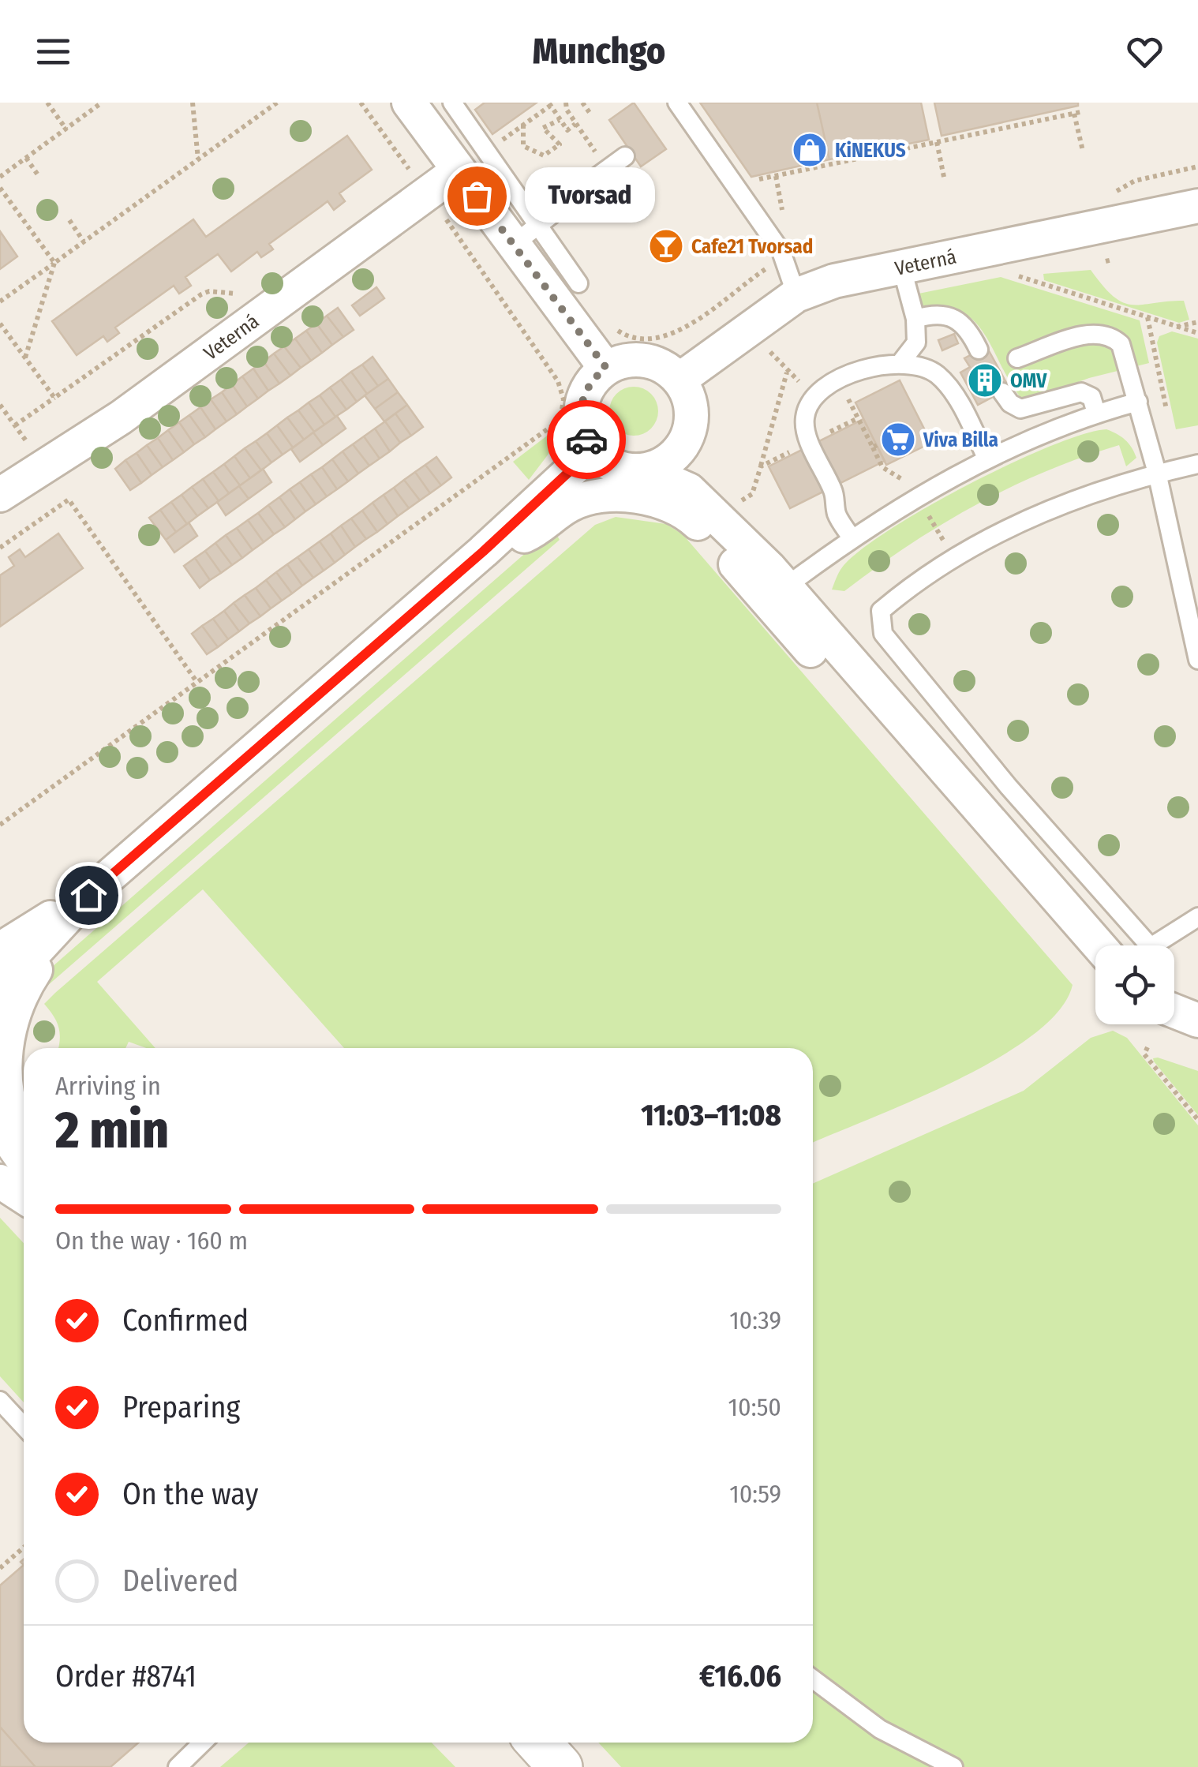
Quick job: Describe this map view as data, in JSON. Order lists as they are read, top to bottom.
{
  "streets": {
    "street": ["Veterná"]
  },
  "places": {
    "shop": ["KiNEKUS"],
    "other": ["Tvorsad"],
    "bar": ["Cafe21 Tvorsad"],
    "building": ["OMV"],
    "supermarket": ["Viva Billa"]
  },
  "page": {
    "header": "Munchgo",
    "bubble": "Tvorsad",
    "heading": ["2 min", "Arriving in", "11:03–11:08"],
    "panel": ["Order #8741", "€16.06"],
    "bar": "On the way · 160 m",
    "list": [
      ["Confirmed", "10:39"],
      ["Preparing", "10:50"],
      ["On the way", "10:59"],
      "Delivered"
    ]
  }
}
